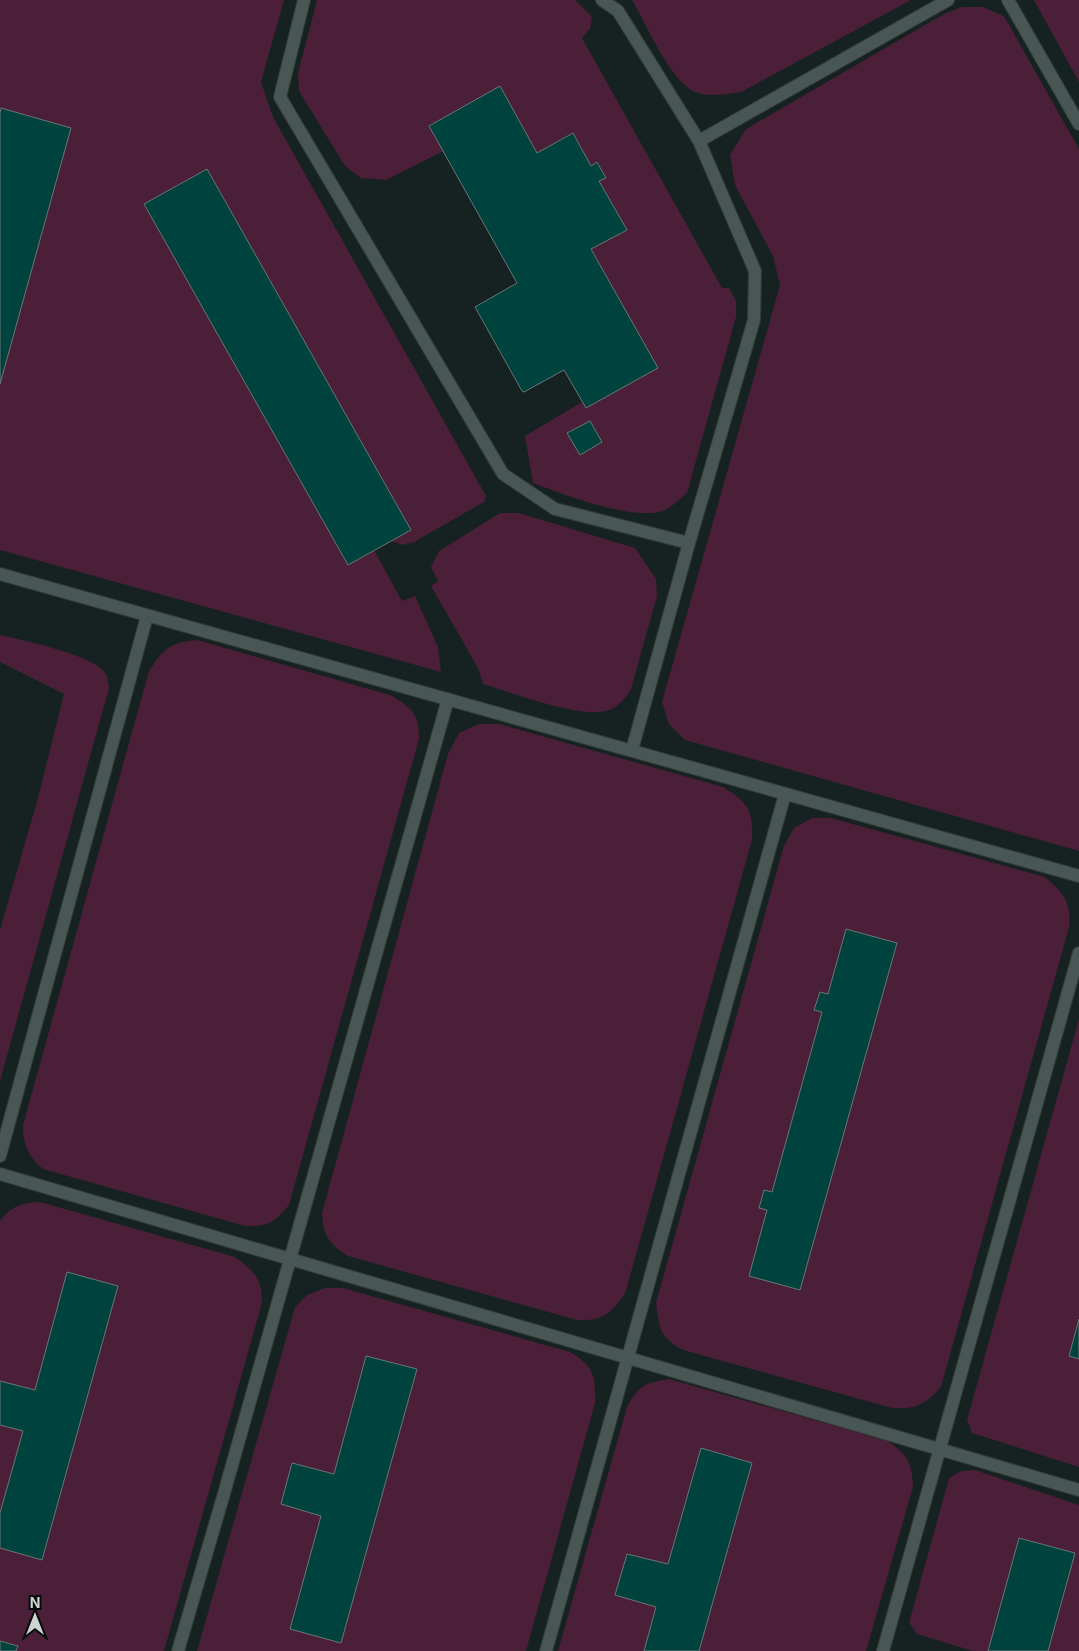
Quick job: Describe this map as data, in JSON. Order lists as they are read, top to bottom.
{
  "north": "top"
}
